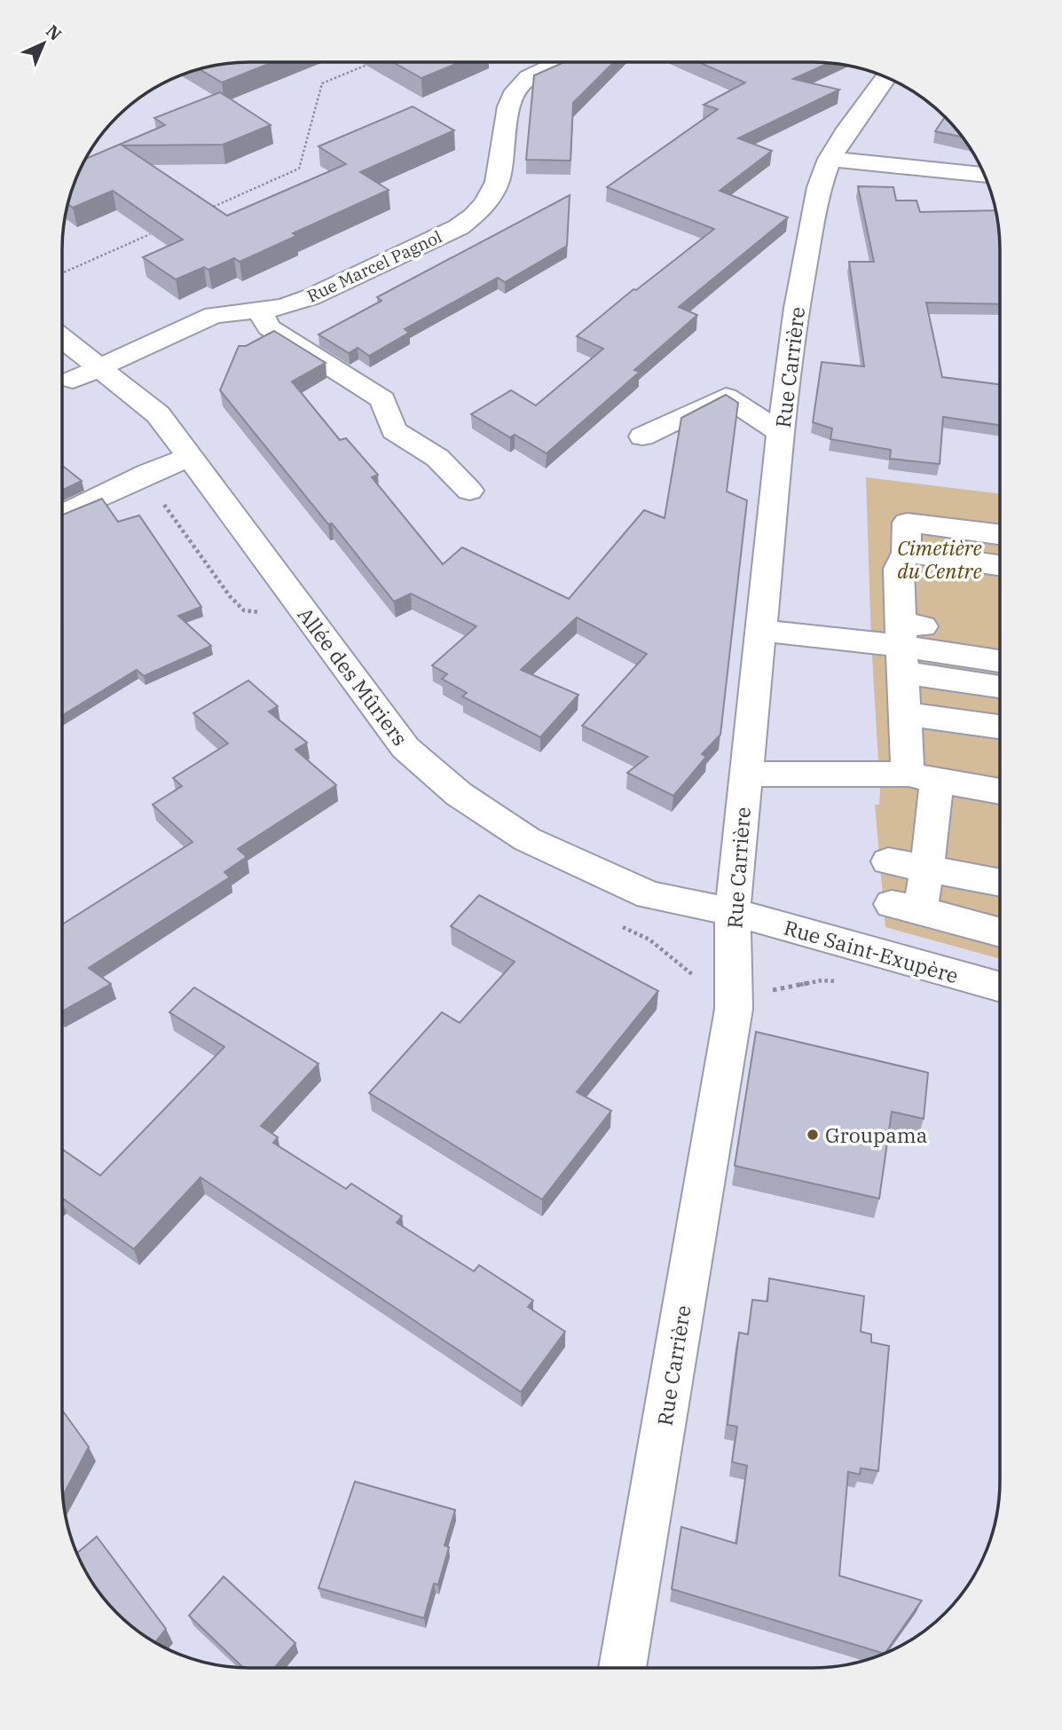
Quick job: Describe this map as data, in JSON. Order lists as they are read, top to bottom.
{
  "streets": {
    "street": [
      "Rue Marcel Pagnol",
      "Rue Carrière",
      "Allée des Mûriers",
      "Rue Saint-Exupère"
    ]
  },
  "crossings": [
    ["Rue Marcel Pagnol", "Allée des Mûriers"],
    ["Rue Carrière", "Allée des Mûriers"],
    ["Rue Carrière", "Rue Saint-Exupère"],
    ["Allée des Mûriers", "Rue Saint-Exupère"]
  ],
  "parks": ["Cimetière du Centre"],
  "places": ["Groupama"],
  "north": "top right"
}
